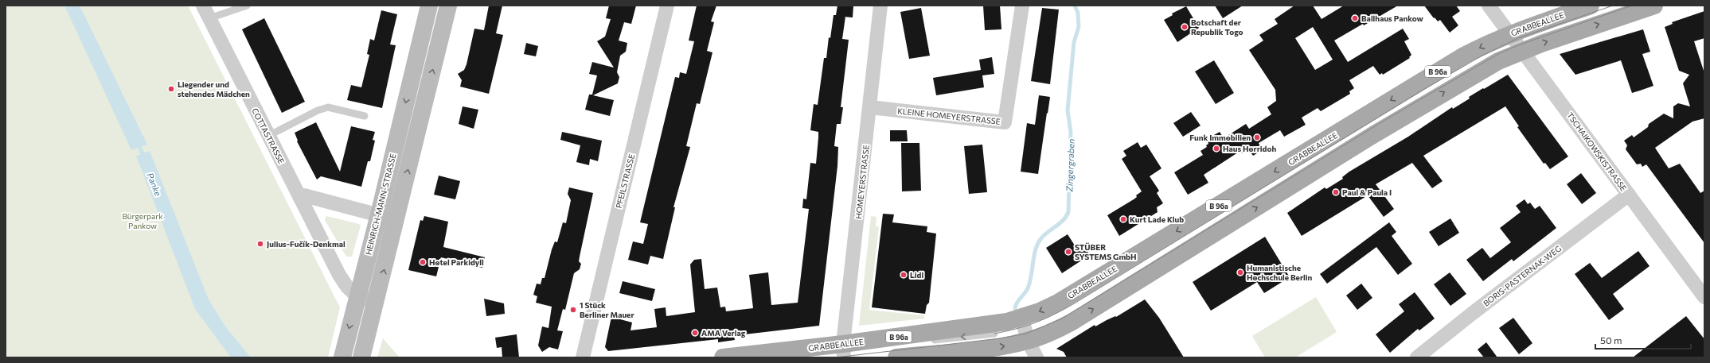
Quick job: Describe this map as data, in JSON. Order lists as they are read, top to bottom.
{
  "streets": {
    "main road": ["GRABBEALLEE", "B 96a", "HEINRICH-MANN-STRASSE"],
    "street": [
      "KLEINE HOMEYERSTRASSE",
      "COTTASTRASSE",
      "TSCHAIKOWSKISTRASSE",
      "PFEILSTRASSE",
      "HOMEYERSTRASSE",
      "BORIS-PASTERNAK-WEG"
    ]
  },
  "crossings": [
    ["GRABBEALLEE", "TSCHAIKOWSKISTRASSE"],
    ["GRABBEALLEE", "HOMEYERSTRASSE"],
    ["B 96a", "TSCHAIKOWSKISTRASSE"],
    ["KLEINE HOMEYERSTRASSE", "HOMEYERSTRASSE"],
    ["COTTASTRASSE", "HEINRICH-MANN-STRASSE"],
    ["TSCHAIKOWSKISTRASSE", "BORIS-PASTERNAK-WEG"]
  ],
  "water": ["Zingergraben", "Panke"],
  "parks": ["Bürgerpark Pankow"],
  "places": [
    "Ballhaus Pankow",
    "Botschaft der Republik Togo",
    "Liegender und stehendes Mädchen",
    "Funk Immobilien",
    "Haus Horridoh",
    "Paul & Paula I",
    "Kurt Lade Klub",
    "Julius-Fučík-Denkmal",
    "STÜBER SYSTEMS GmbH",
    "Hotel Parkidyll",
    "Humanistische Hochschule Berlin",
    "Lidl",
    "1 Stück Berliner Mauer",
    "AMA Verlag"
  ],
  "scale_bar": "50 m"
}
